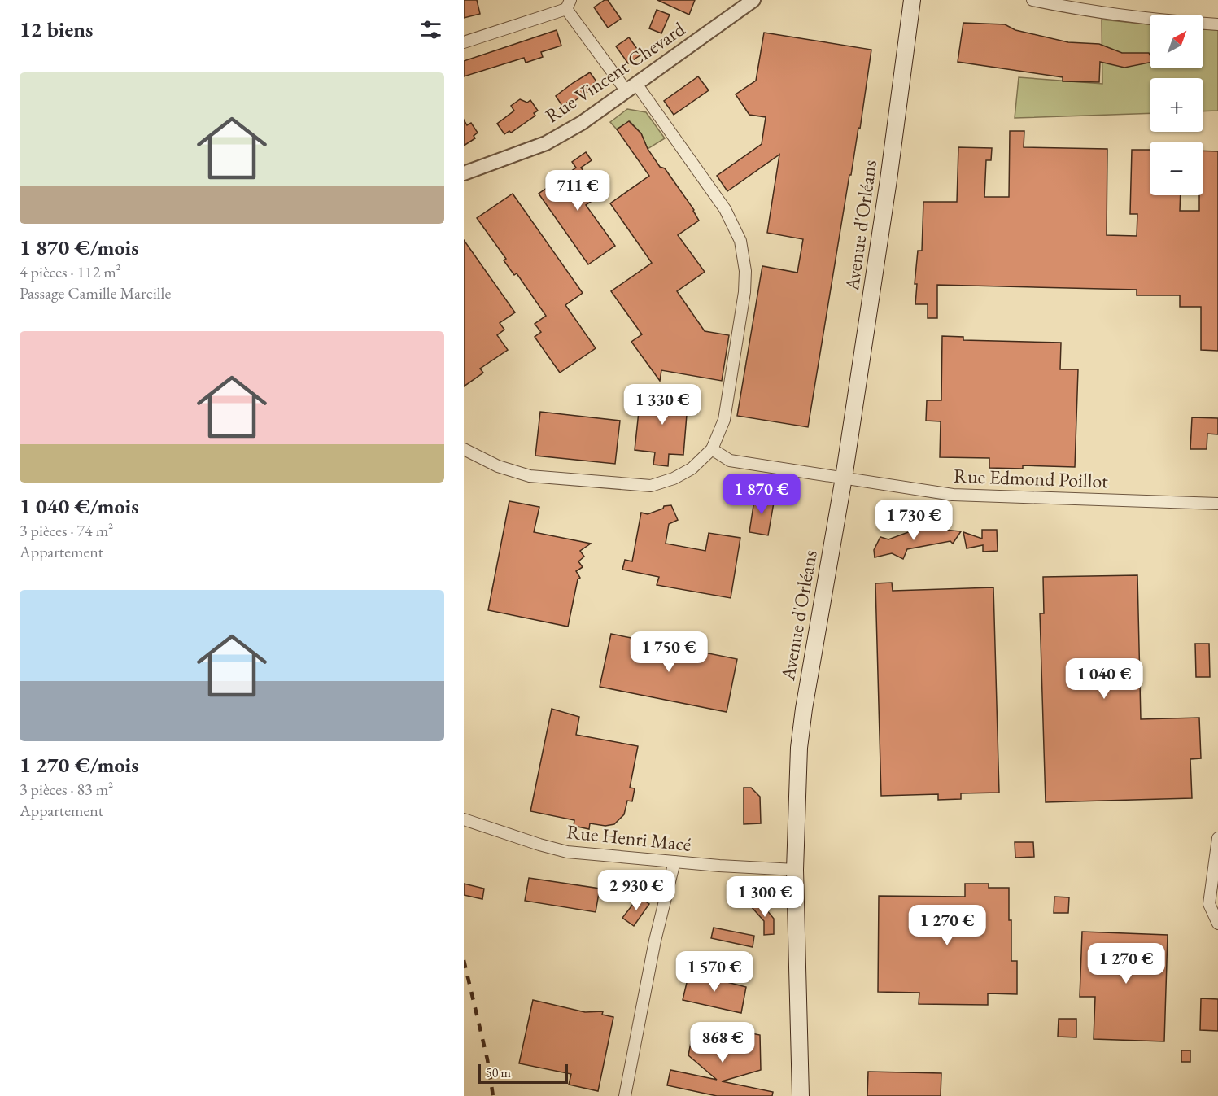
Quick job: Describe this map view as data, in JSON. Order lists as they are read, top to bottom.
{
  "streets": {
    "main road": ["Avenue d'Orléans"],
    "street": ["Rue Vincent Chevard", "Rue Edmond Poillot", "Rue Henri Macé"]
  },
  "crossings": [
    ["Avenue d'Orléans", "Rue Edmond Poillot"],
    ["Avenue d'Orléans", "Rue Henri Macé"]
  ],
  "scale_bar": "50 m",
  "north": "top right",
  "page": {
    "heading": "12 biens",
    "map_buttons": ["+", "−"],
    "list": [
      {
        "name": "1 870 €/mois",
        "note": "4 pièces · 112 m² · Passage Camille Marcille"
      },
      {
        "name": "1 040 €/mois",
        "note": "3 pièces · 74 m² · Appartement"
      },
      {
        "name": "1 270 €/mois",
        "note": "3 pièces · 83 m² · Appartement"
      }
    ],
    "price": [
      "711 €",
      "1 330 €",
      "1 870 €",
      "1 730 €",
      "1 750 €",
      "1 040 €",
      "2 930 €",
      "1 300 €",
      "1 270 €",
      "1 270 €",
      "1 570 €",
      "868 €"
    ],
    "scale": "50 m"
  }
}
